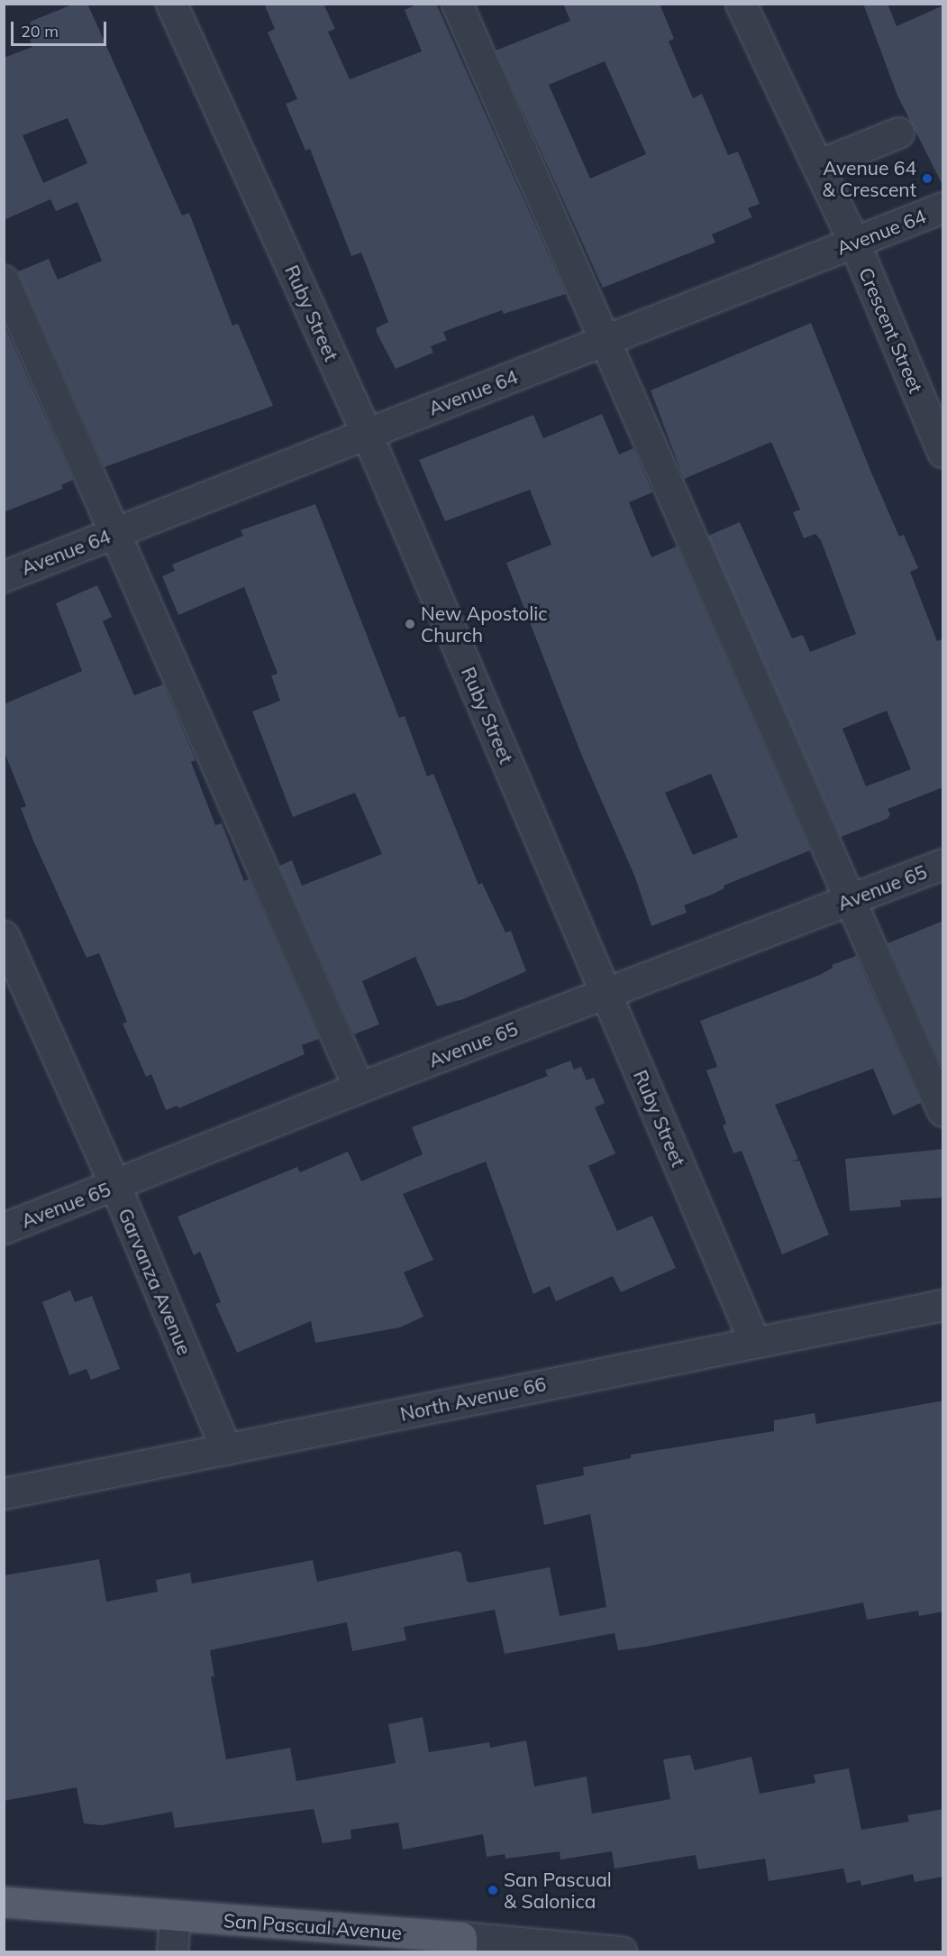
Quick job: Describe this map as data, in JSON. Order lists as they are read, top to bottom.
{
  "streets": {
    "main road": ["San Pascual Avenue"],
    "street": [
      "Avenue 64",
      "Ruby Street",
      "Crescent Street",
      "Avenue 65",
      "Garvanza Avenue",
      "North Avenue 66"
    ]
  },
  "crossings": [
    ["Avenue 64", "Ruby Street"],
    ["Avenue 64", "Crescent Street"],
    ["Ruby Street", "Avenue 65"],
    ["Ruby Street", "North Avenue 66"],
    ["Avenue 65", "Garvanza Avenue"],
    ["Garvanza Avenue", "North Avenue 66"]
  ],
  "places": ["Avenue 64 & Crescent", "New Apostolic Church", "San Pascual & Salonica"],
  "scale_bar": "20 m"
}
